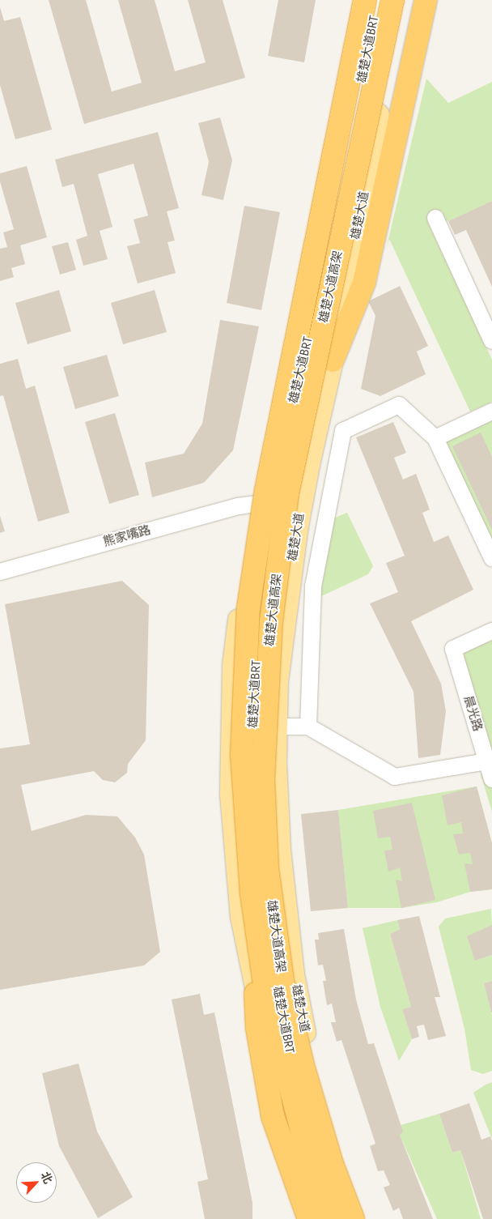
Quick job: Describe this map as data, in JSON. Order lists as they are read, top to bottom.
{
  "streets": {
    "highway": ["雄楚大道高架"],
    "main road": ["雄楚大道"],
    "street": ["雄楚大道BRT", "熊家嘴路", "晨光路"]
  },
  "north": "top right"
}
